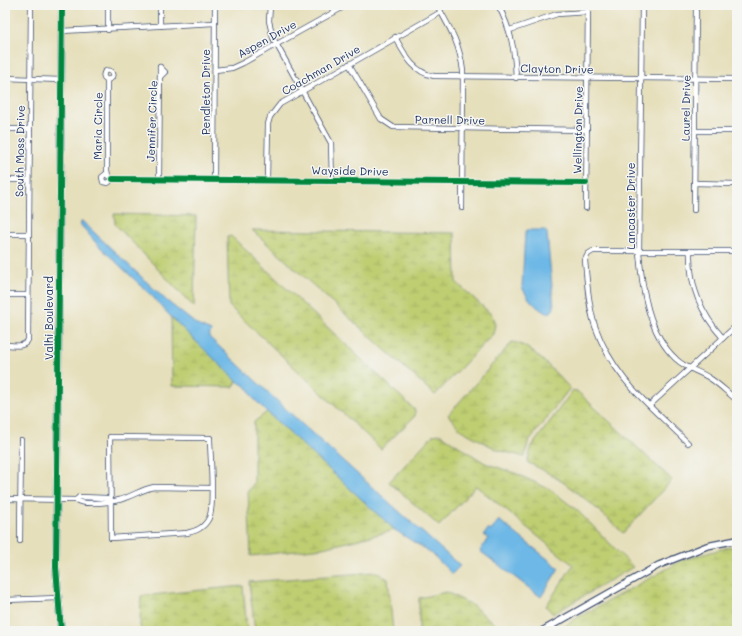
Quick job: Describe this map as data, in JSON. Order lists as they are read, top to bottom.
{
  "streets": {
    "street": [
      "Aspen Drive",
      "Clayton Drive",
      "Coachman Drive",
      "Pendleton Drive",
      "Laurel Drive",
      "Parnell Drive",
      "Jennifer Circle",
      "Maria Circle",
      "Wellington Drive",
      "South Moss Drive",
      "Wayside Drive",
      "Lancaster Drive",
      "Valhi Boulevard"
    ]
  },
  "crossings": [
    ["Aspen Drive", "Pendleton Drive"],
    ["Clayton Drive", "Coachman Drive"],
    ["Clayton Drive", "Laurel Drive"],
    ["Clayton Drive", "Wellington Drive"],
    ["Clayton Drive", "Lancaster Drive"],
    ["Coachman Drive", "Parnell Drive"],
    ["Coachman Drive", "Wayside Drive"],
    ["Pendleton Drive", "Wayside Drive"],
    ["Parnell Drive", "Wellington Drive"],
    ["Jennifer Circle", "Wayside Drive"],
    ["Maria Circle", "Wayside Drive"],
    ["Wellington Drive", "Wayside Drive"]
  ]
}
